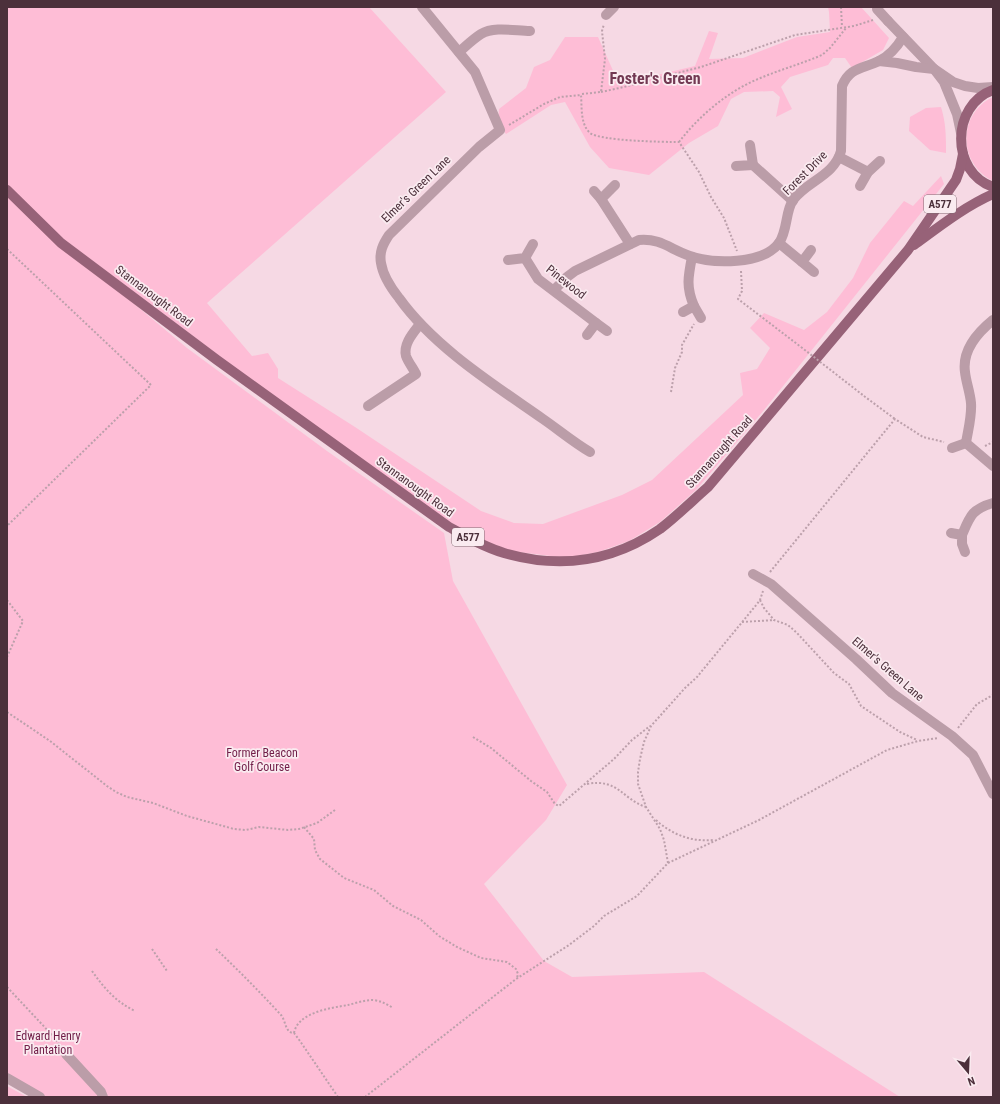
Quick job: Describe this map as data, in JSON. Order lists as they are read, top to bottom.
{
  "streets": {
    "main road": ["A577", "Stannanought Road"],
    "street": ["Forest Drive", "Elmer's Green Lane", "Pinewood"]
  },
  "crossings": [
    ["A577", "Stannanought Road"]
  ],
  "districts": ["Foster's Green"],
  "parks": ["Former Beacon Golf Course", "Edward Henry Plantation"],
  "north": "bottom"
}
